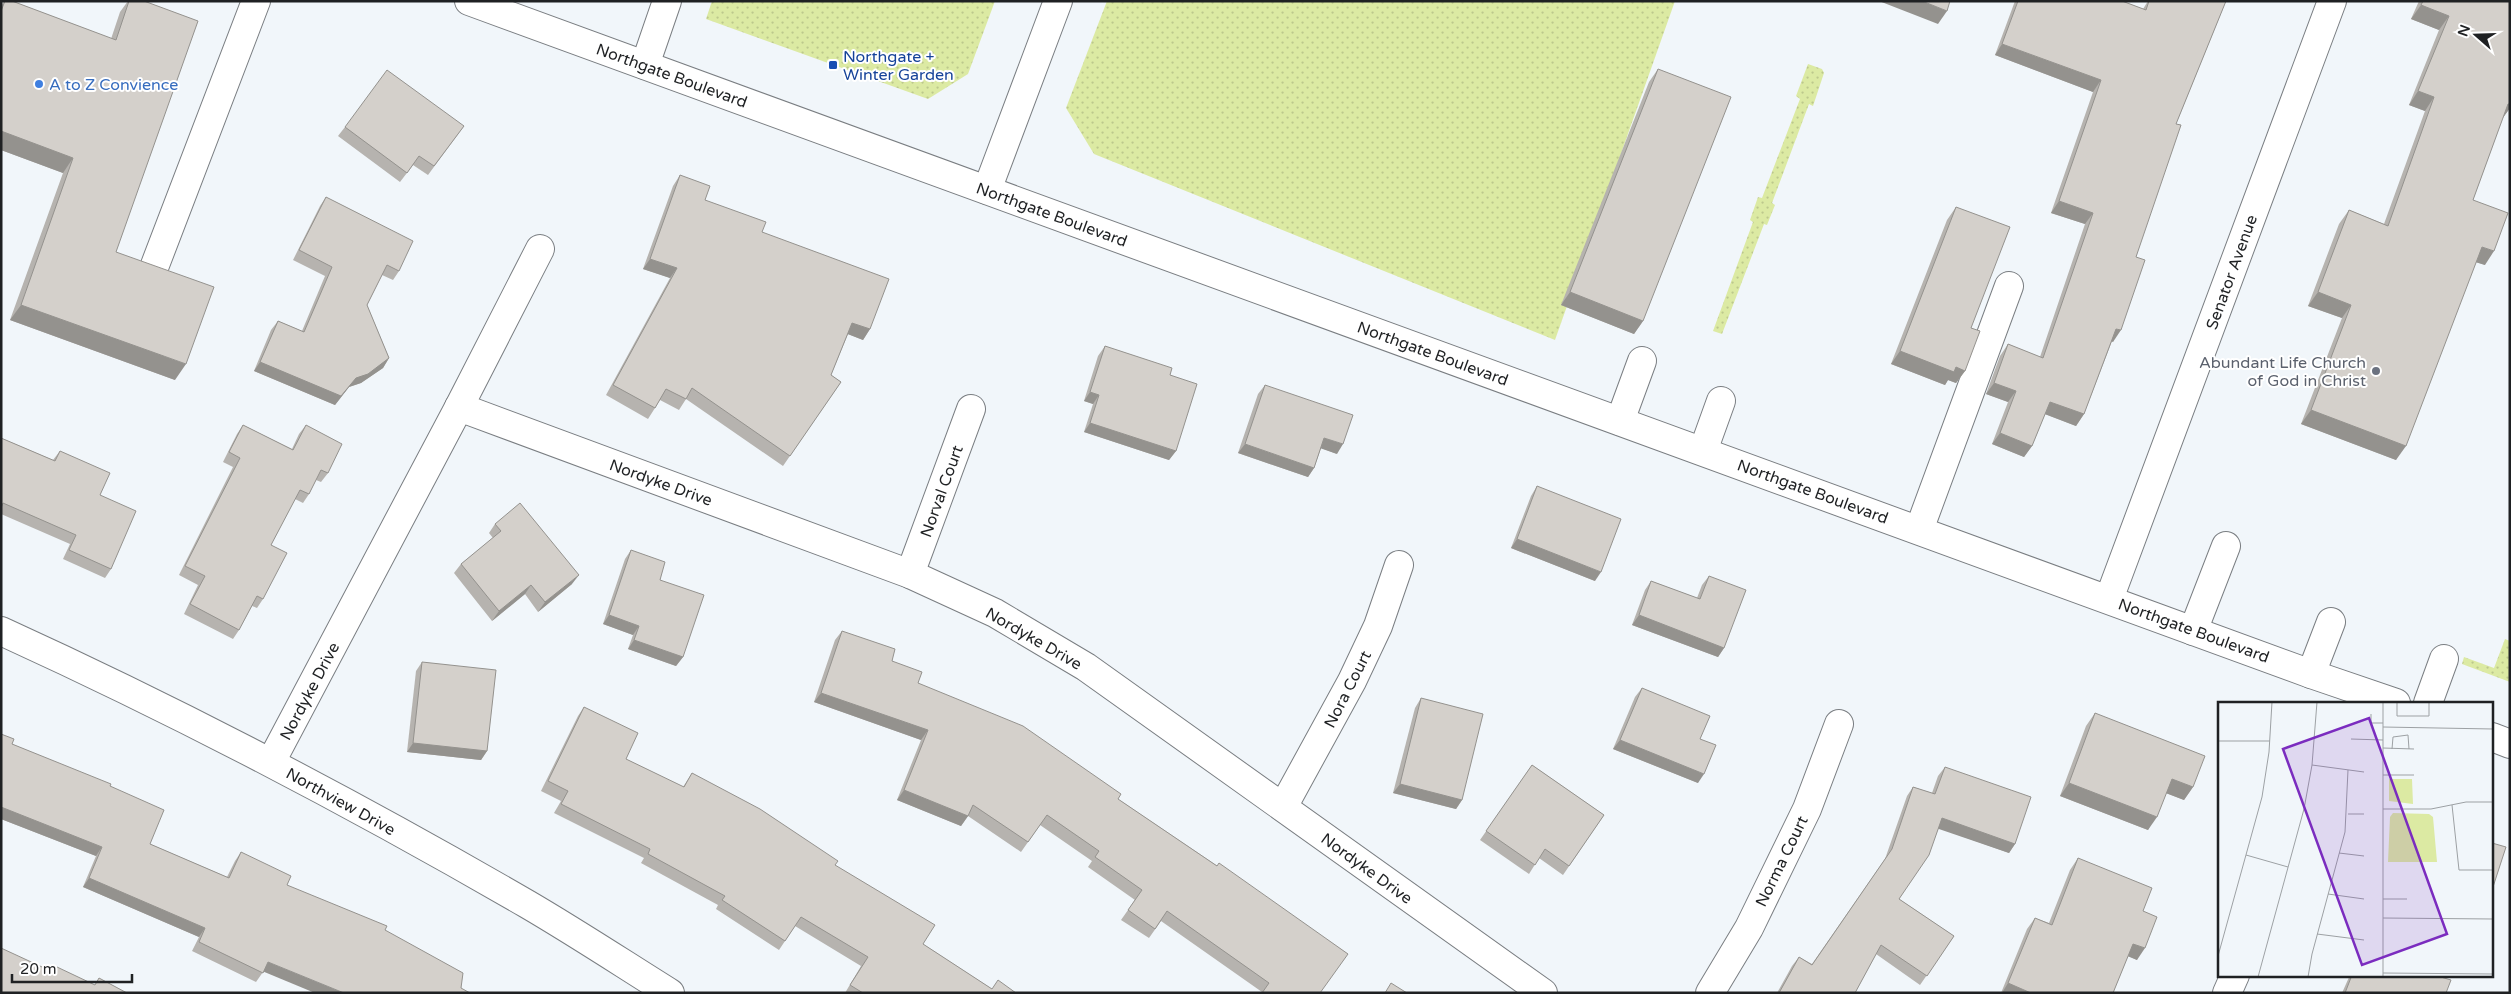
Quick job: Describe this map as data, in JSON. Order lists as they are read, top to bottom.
{
  "streets": {
    "street": [
      "Northgate Boulevard",
      "Senator Avenue",
      "Nordyke Drive",
      "Norval Court",
      "Nora Court",
      "Northview Drive",
      "Norma Court"
    ]
  },
  "crossings": [
    ["Northgate Boulevard", "Senator Avenue"],
    ["Nordyke Drive", "Norval Court"],
    ["Nordyke Drive", "Nora Court"],
    ["Nordyke Drive", "Northview Drive"]
  ],
  "places": {
    "transit": ["Northgate + Winter Garden"],
    "other": ["A to Z Convience", "Abundant Life Church of God in Christ"]
  },
  "scale_bar": "20 m",
  "north": "left"
}
